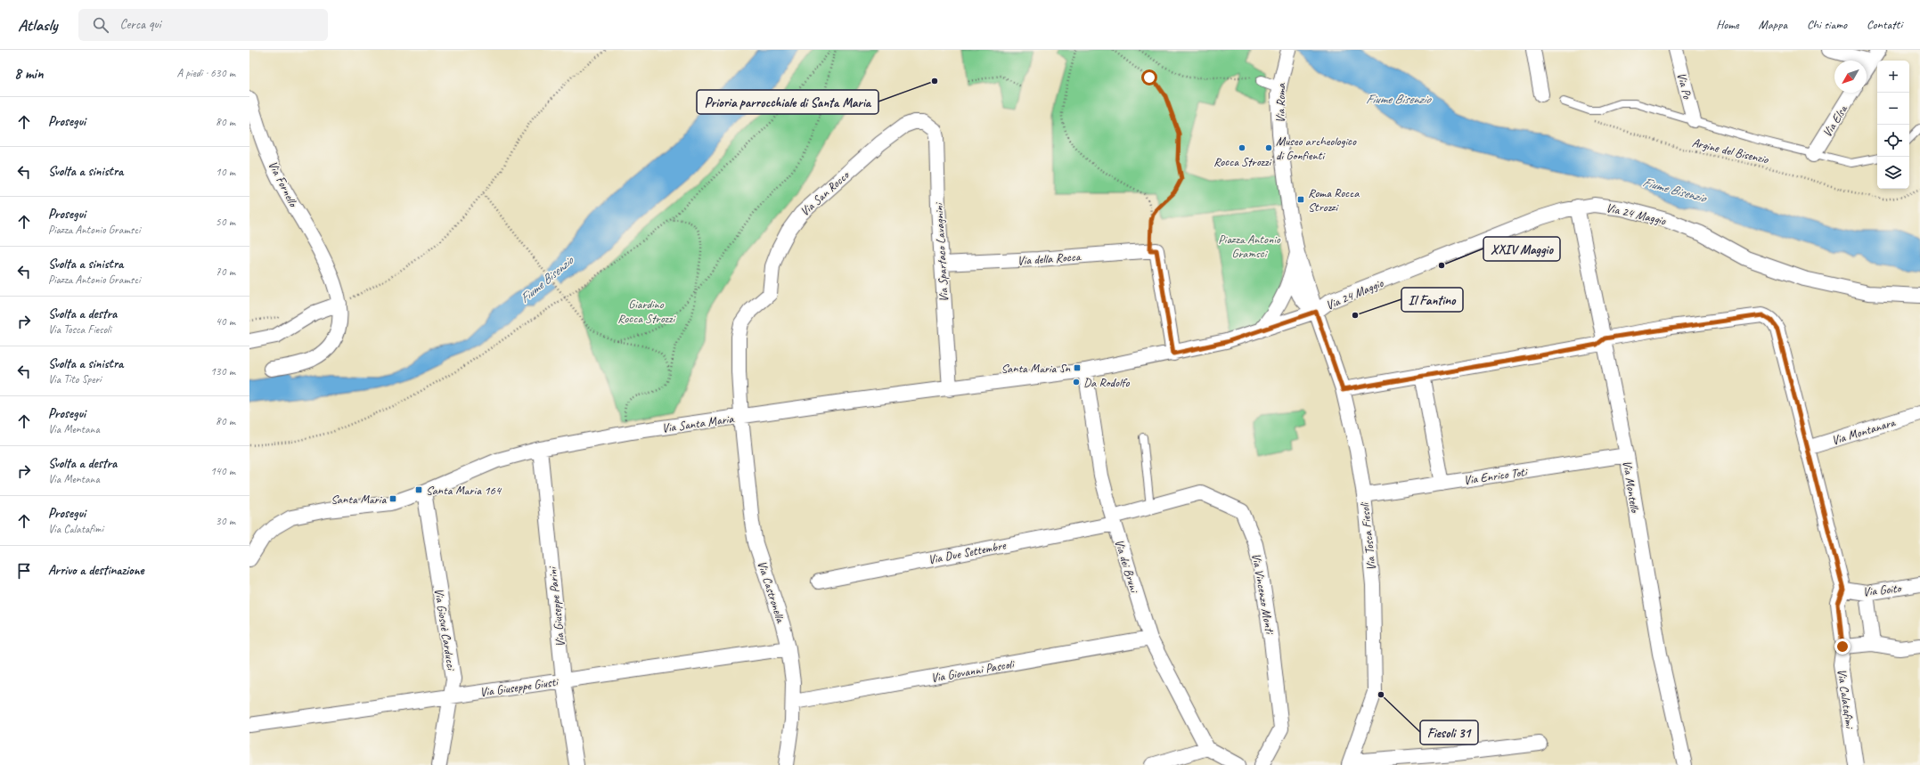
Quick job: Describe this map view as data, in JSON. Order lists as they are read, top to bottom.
{
  "streets": {
    "street": [
      "Via Po",
      "Via Roma",
      "Via Elsa",
      "Via Fornello",
      "Via San Rocco",
      "Via 24 Maggio",
      "Via Spartaco Lavagnini",
      "Via della Rocca",
      "Via Santa Maria",
      "Via Montanara",
      "Via Enrico Toti",
      "Via Montello",
      "Via Tosca Fiesoli",
      "Via Due Settembre",
      "Via dei Bruni",
      "Via Goito",
      "Via Castronella",
      "Via Vincenzo Monti",
      "Via Giuseppe Parini",
      "Via Giosuè Carducci",
      "Via Giovanni Pascoli",
      "Via Giuseppe Giusti",
      "Via Calatafimi"
    ],
    "path": ["Argine del Bisenzio"]
  },
  "crossings": [
    ["Via San Rocco", "Via Spartaco Lavagnini"],
    ["Via San Rocco", "Via Santa Maria"],
    ["Via San Rocco", "Via Castronella"],
    ["Via 24 Maggio", "Via Montello"],
    ["Via 24 Maggio", "Via Tosca Fiesoli"],
    ["Via Spartaco Lavagnini", "Via della Rocca"],
    ["Via Spartaco Lavagnini", "Via Santa Maria"],
    ["Via Santa Maria", "Via dei Bruni"],
    ["Via Santa Maria", "Via Castronella"],
    ["Via Santa Maria", "Via Giuseppe Parini"],
    ["Via Santa Maria", "Via Giosuè Carducci"],
    ["Via Enrico Toti", "Via Montello"],
    ["Via Enrico Toti", "Via Tosca Fiesoli"],
    ["Via Due Settembre", "Via dei Bruni"],
    ["Via Due Settembre", "Via Vincenzo Monti"],
    ["Via dei Bruni", "Via Vincenzo Monti"],
    ["Via dei Bruni", "Via Giovanni Pascoli"],
    ["Via Goito", "Via Calatafimi"],
    ["Via Castronella", "Via Giovanni Pascoli"],
    ["Via Castronella", "Via Giuseppe Giusti"],
    ["Via Giuseppe Parini", "Via Giuseppe Giusti"],
    ["Via Giosuè Carducci", "Via Giuseppe Giusti"]
  ],
  "water": ["Fiume Bisenzio"],
  "parks": ["Piazza Antonio Gramsci", "Giardino Rocca Strozzi"],
  "places": {
    "other": [
      "Prioria parrocchiale di Santa Maria",
      "Rocca Strozzi",
      "Museo archeologico di Gonfienti",
      "XXIV Maggio",
      "Il Fantino",
      "Da Rodolfo",
      "Fiesoli 31"
    ],
    "transit": [
      "Roma Rocca Strozzi",
      "Santa Maria Sn",
      "Santa Maria 164",
      "Santa Maria"
    ]
  },
  "north": "bottom left",
  "page": {
    "header": "Atlasly",
    "search": "Cerca qui",
    "nav": [
      "Home",
      "Mappa",
      "Chi siamo",
      "Contatti"
    ],
    "heading": ["8 min", "A piedi · 630 m"],
    "map_buttons": ["+", "−"],
    "list": [
      ["Prosegui", "80 m"],
      ["Svolta a sinistra", "10 m"],
      ["Prosegui", "Piazza Antonio Gramsci", "50 m"],
      ["Svolta a sinistra", "Piazza Antonio Gramsci", "70 m"],
      ["Svolta a destra", "Via Tosca Fiesoli", "40 m"],
      ["Svolta a sinistra", "Via Tito Speri", "130 m"],
      ["Prosegui", "Via Mentana", "80 m"],
      ["Svolta a destra", "Via Mentana", "140 m"],
      ["Prosegui", "Via Calatafimi", "30 m"],
      "Arrivo a destinazione"
    ]
  }
}
